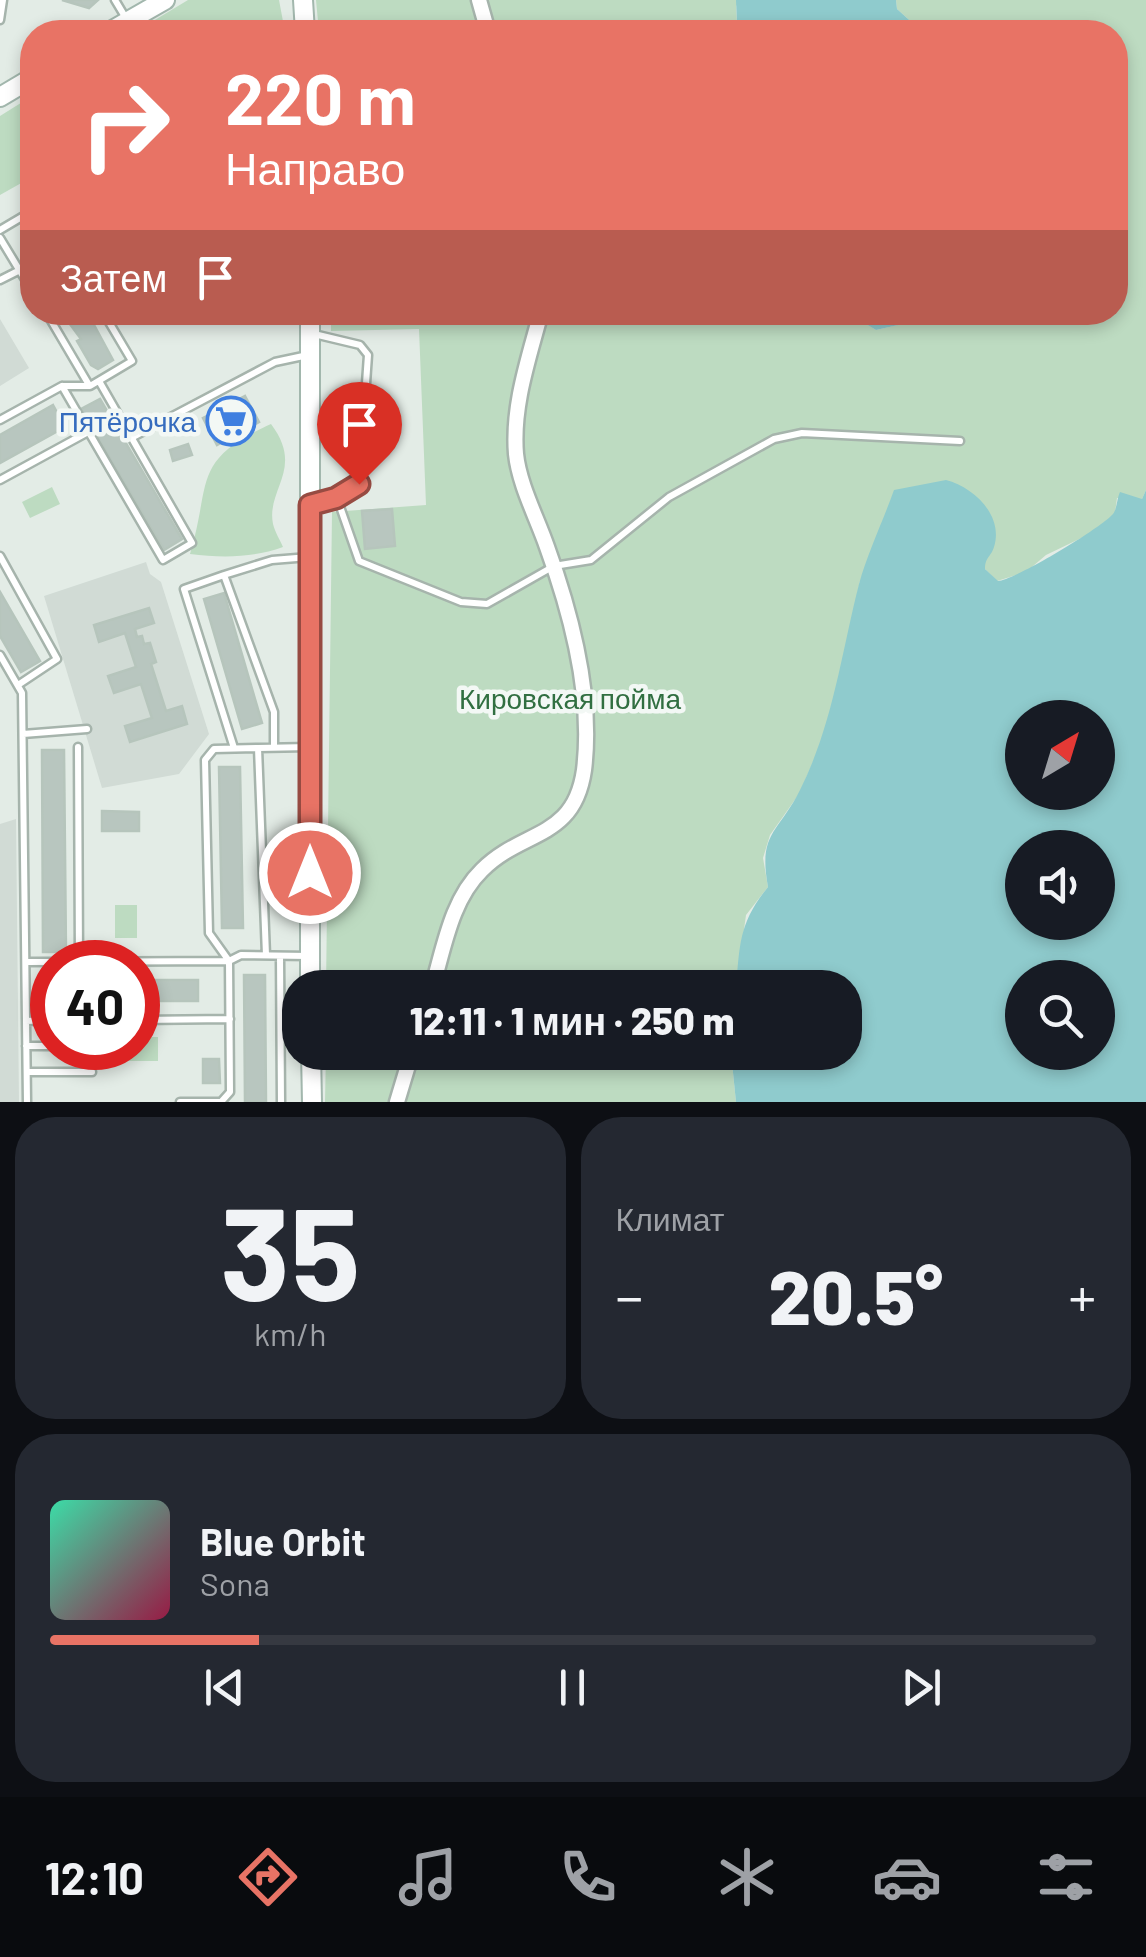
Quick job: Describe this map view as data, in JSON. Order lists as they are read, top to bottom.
{
  "parks": ["Кировская пойма"],
  "places": {
    "supermarket": ["Пятёрочка"]
  },
  "north": "top right",
  "page": {
    "turn": ["220 m", "Направо"],
    "then": "Затем",
    "limit": "40",
    "trip": "12:11 · 1 мин · 250 m",
    "tile": [
      ["35", "km/h"],
      "Климат"
    ],
    "heat": ["−", "20.5°", "+"],
    "song": ["Blue Orbit", "Sona"],
    "tabs": "12:10"
  }
}
